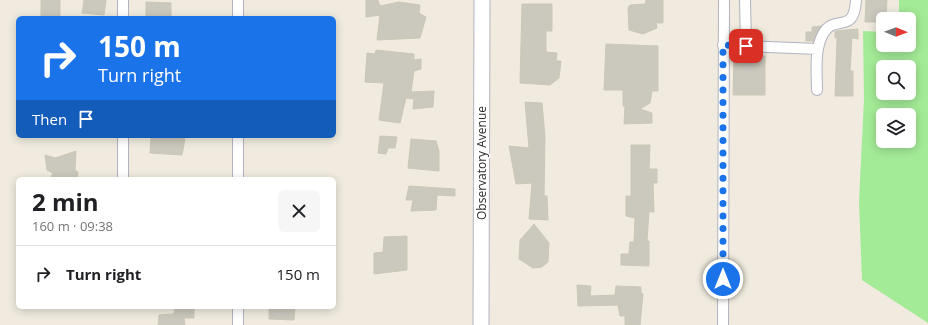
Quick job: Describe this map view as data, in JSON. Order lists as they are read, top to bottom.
{
  "streets": {
    "main road": ["Observatory Avenue"]
  },
  "north": "right",
  "page": {
    "turn": ["150 m", "Turn right"],
    "then": "Then",
    "heading": ["2 min", "160 m · 09:38"],
    "list": [
      {
        "name": "Turn right",
        "value": "150 m"
      }
    ]
  }
}
